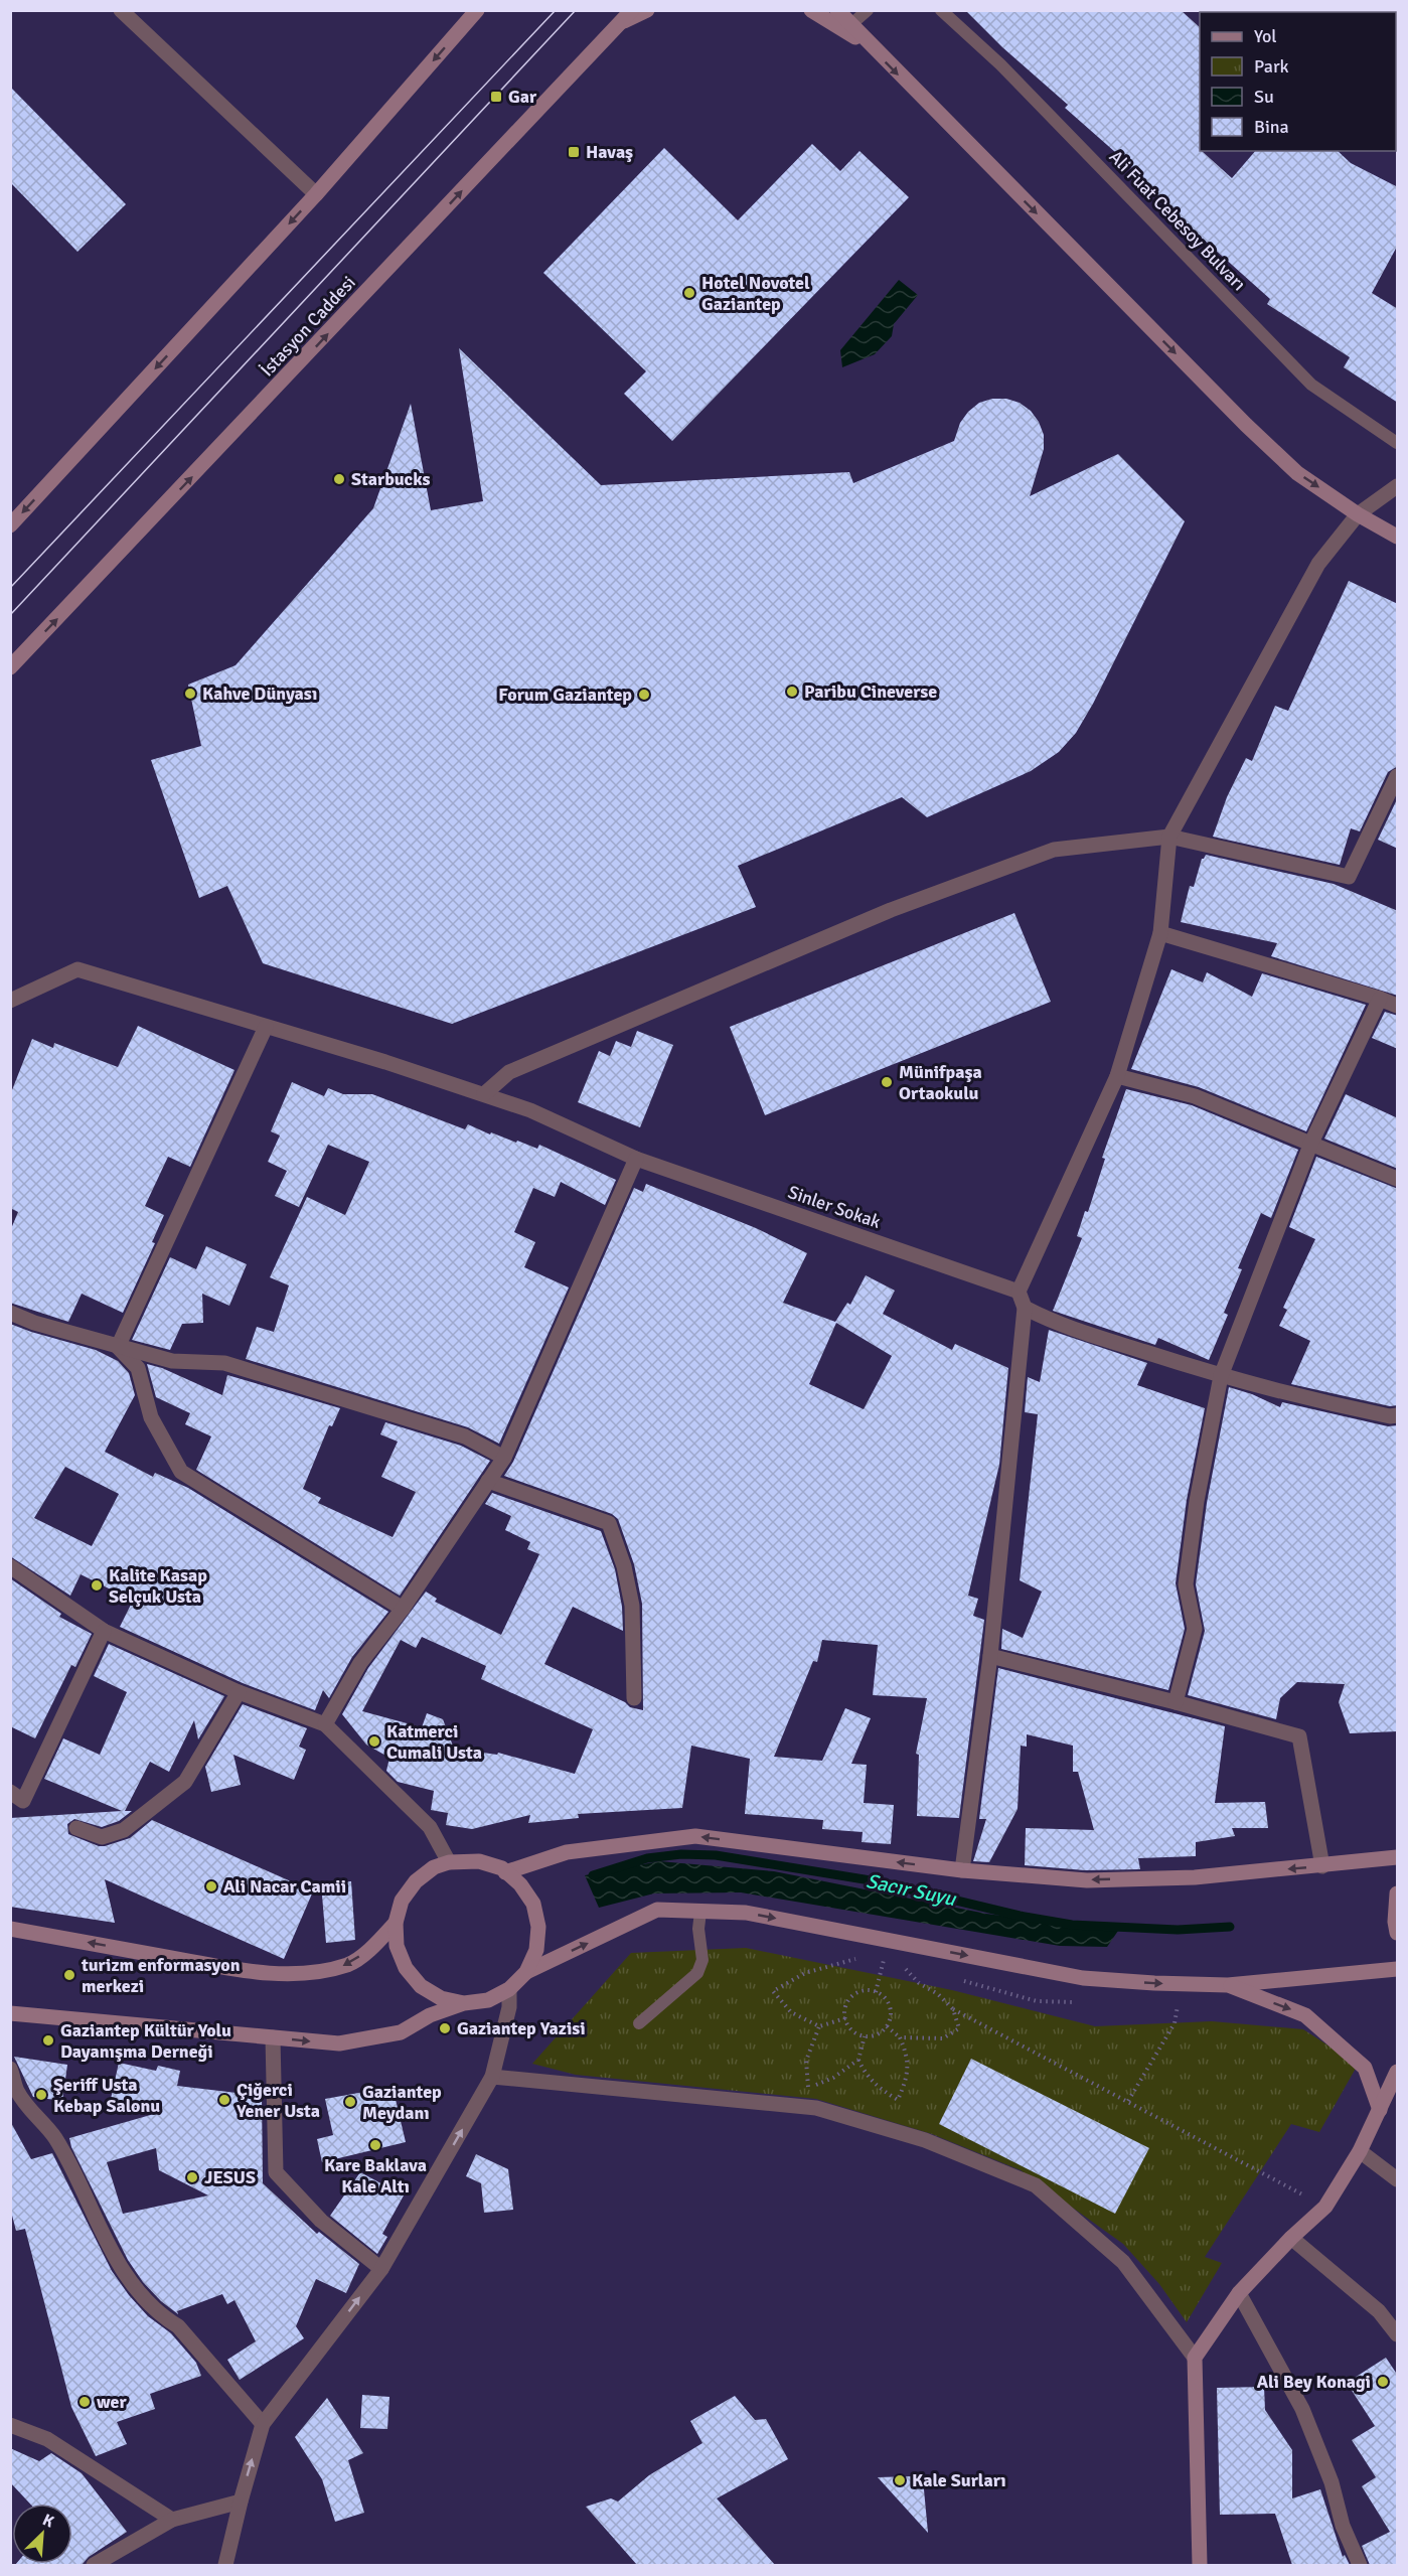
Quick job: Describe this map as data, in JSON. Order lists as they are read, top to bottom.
{
  "streets": {
    "main road": ["İstasyon Caddesi"],
    "street": ["Sinler Sokak"],
    "lane": ["Ali Fuat Cebesoy Bulvarı"]
  },
  "water": ["Sacır Suyu"],
  "places": {
    "transit": ["Gar", "Havaş"],
    "other": [
      "Hotel Novotel Gaziantep",
      "Starbucks",
      "Paribu Cineverse",
      "Kahve Dünyası",
      "Forum Gaziantep",
      "Münifpaşa Ortaokulu",
      "Kalite Kasap Selçuk Usta",
      "Katmerci Cumali Usta",
      "Ali Nacar Camii",
      "turizm enformasyon merkezi",
      "Gaziantep Yazisi",
      "Gaziantep Kültür Yolu Dayanışma Derneği",
      "Şeriff Usta Kebap Salonu",
      "Çiğerci Yener Usta",
      "Gaziantep Meydanı",
      "Kare Baklava Kale Altı",
      "JESUS",
      "Ali Bey Konagi",
      "wer",
      "Kale Surları"
    ]
  },
  "legend": [
    "Yol",
    "Park",
    "Su",
    "Bina"
  ],
  "north": "top right"
}
